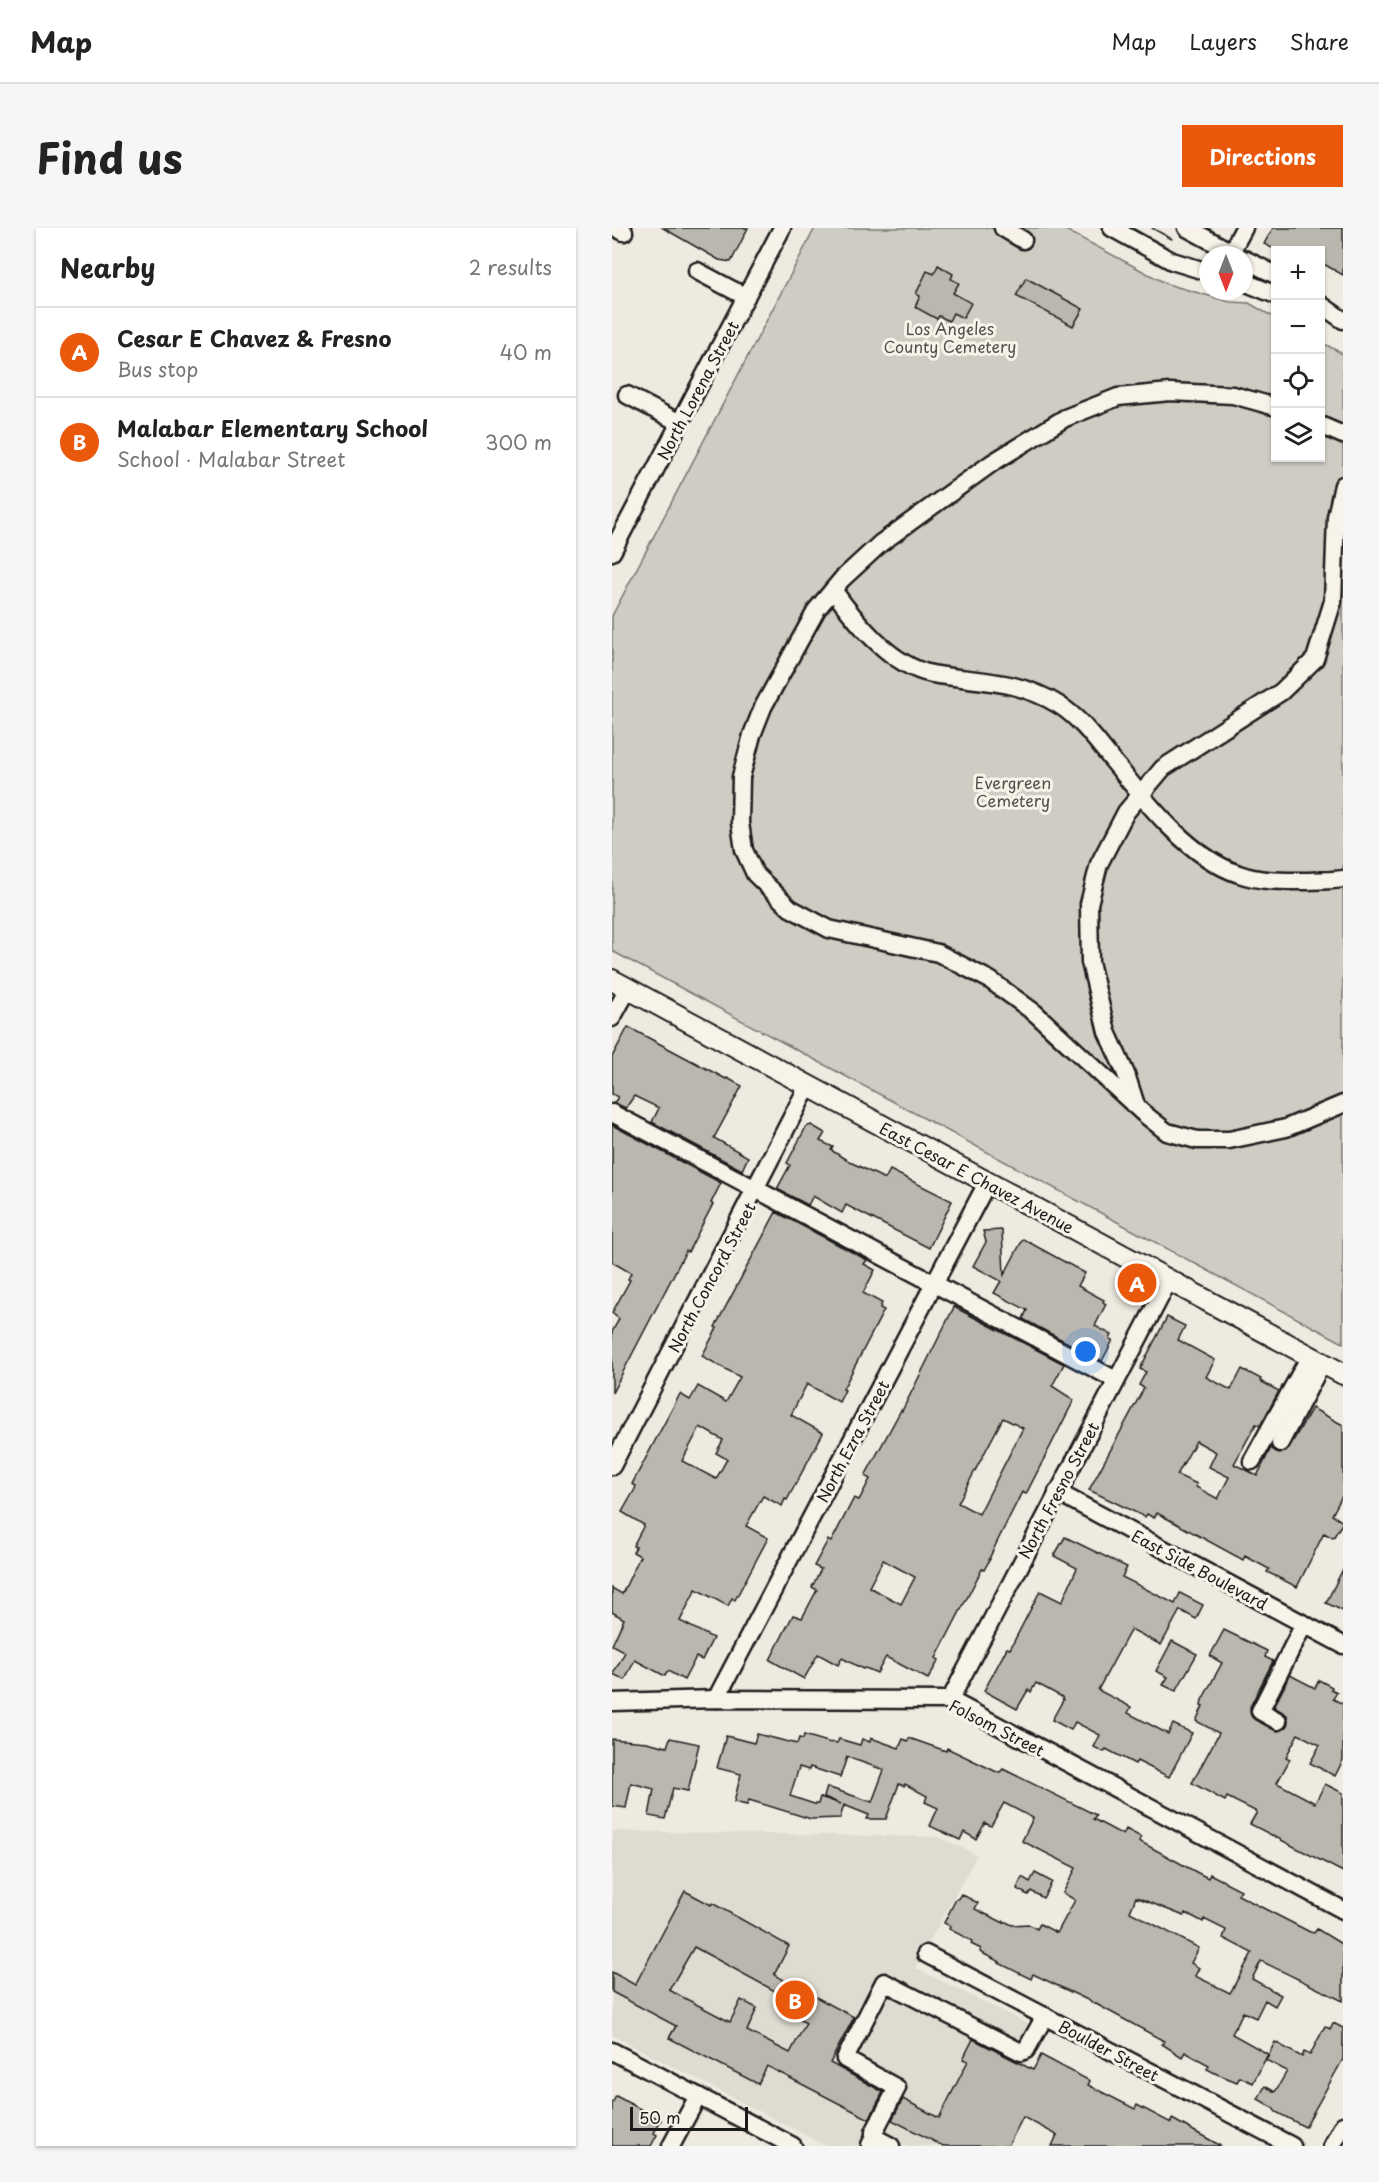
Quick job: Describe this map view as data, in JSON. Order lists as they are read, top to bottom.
{
  "streets": {
    "main road": ["East Cesar E Chavez Avenue"],
    "street": [
      "North Lorena Street",
      "North Concord Street",
      "North Ezra Street",
      "North Fresno Street",
      "East Side Boulevard",
      "Folsom Street",
      "Boulder Street"
    ]
  },
  "crossings": [
    ["East Cesar E Chavez Avenue", "North Concord Street"],
    ["East Cesar E Chavez Avenue", "North Ezra Street"],
    ["East Cesar E Chavez Avenue", "North Fresno Street"],
    ["North Ezra Street", "Folsom Street"],
    ["North Fresno Street", "East Side Boulevard"],
    ["North Fresno Street", "Folsom Street"]
  ],
  "parks": ["Los Angeles County Cemetery", "Evergreen Cemetery"],
  "scale_bar": "50 m",
  "north": "bottom",
  "page": {
    "header": "Map",
    "nav": ["Map", "Layers", "Share"],
    "title": "Find us",
    "buttons": "Directions",
    "heading": ["Nearby", "2 results"],
    "map_buttons": ["+", "−"],
    "list": [
      {
        "mark": "A",
        "name": "Cesar E Chavez & Fresno",
        "note": "Bus stop",
        "value": "40 m"
      },
      {
        "mark": "B",
        "name": "Malabar Elementary School",
        "note": "School · Malabar Street",
        "value": "300 m"
      }
    ],
    "pins": ["A", "B"],
    "scale": "50 m"
  }
}
